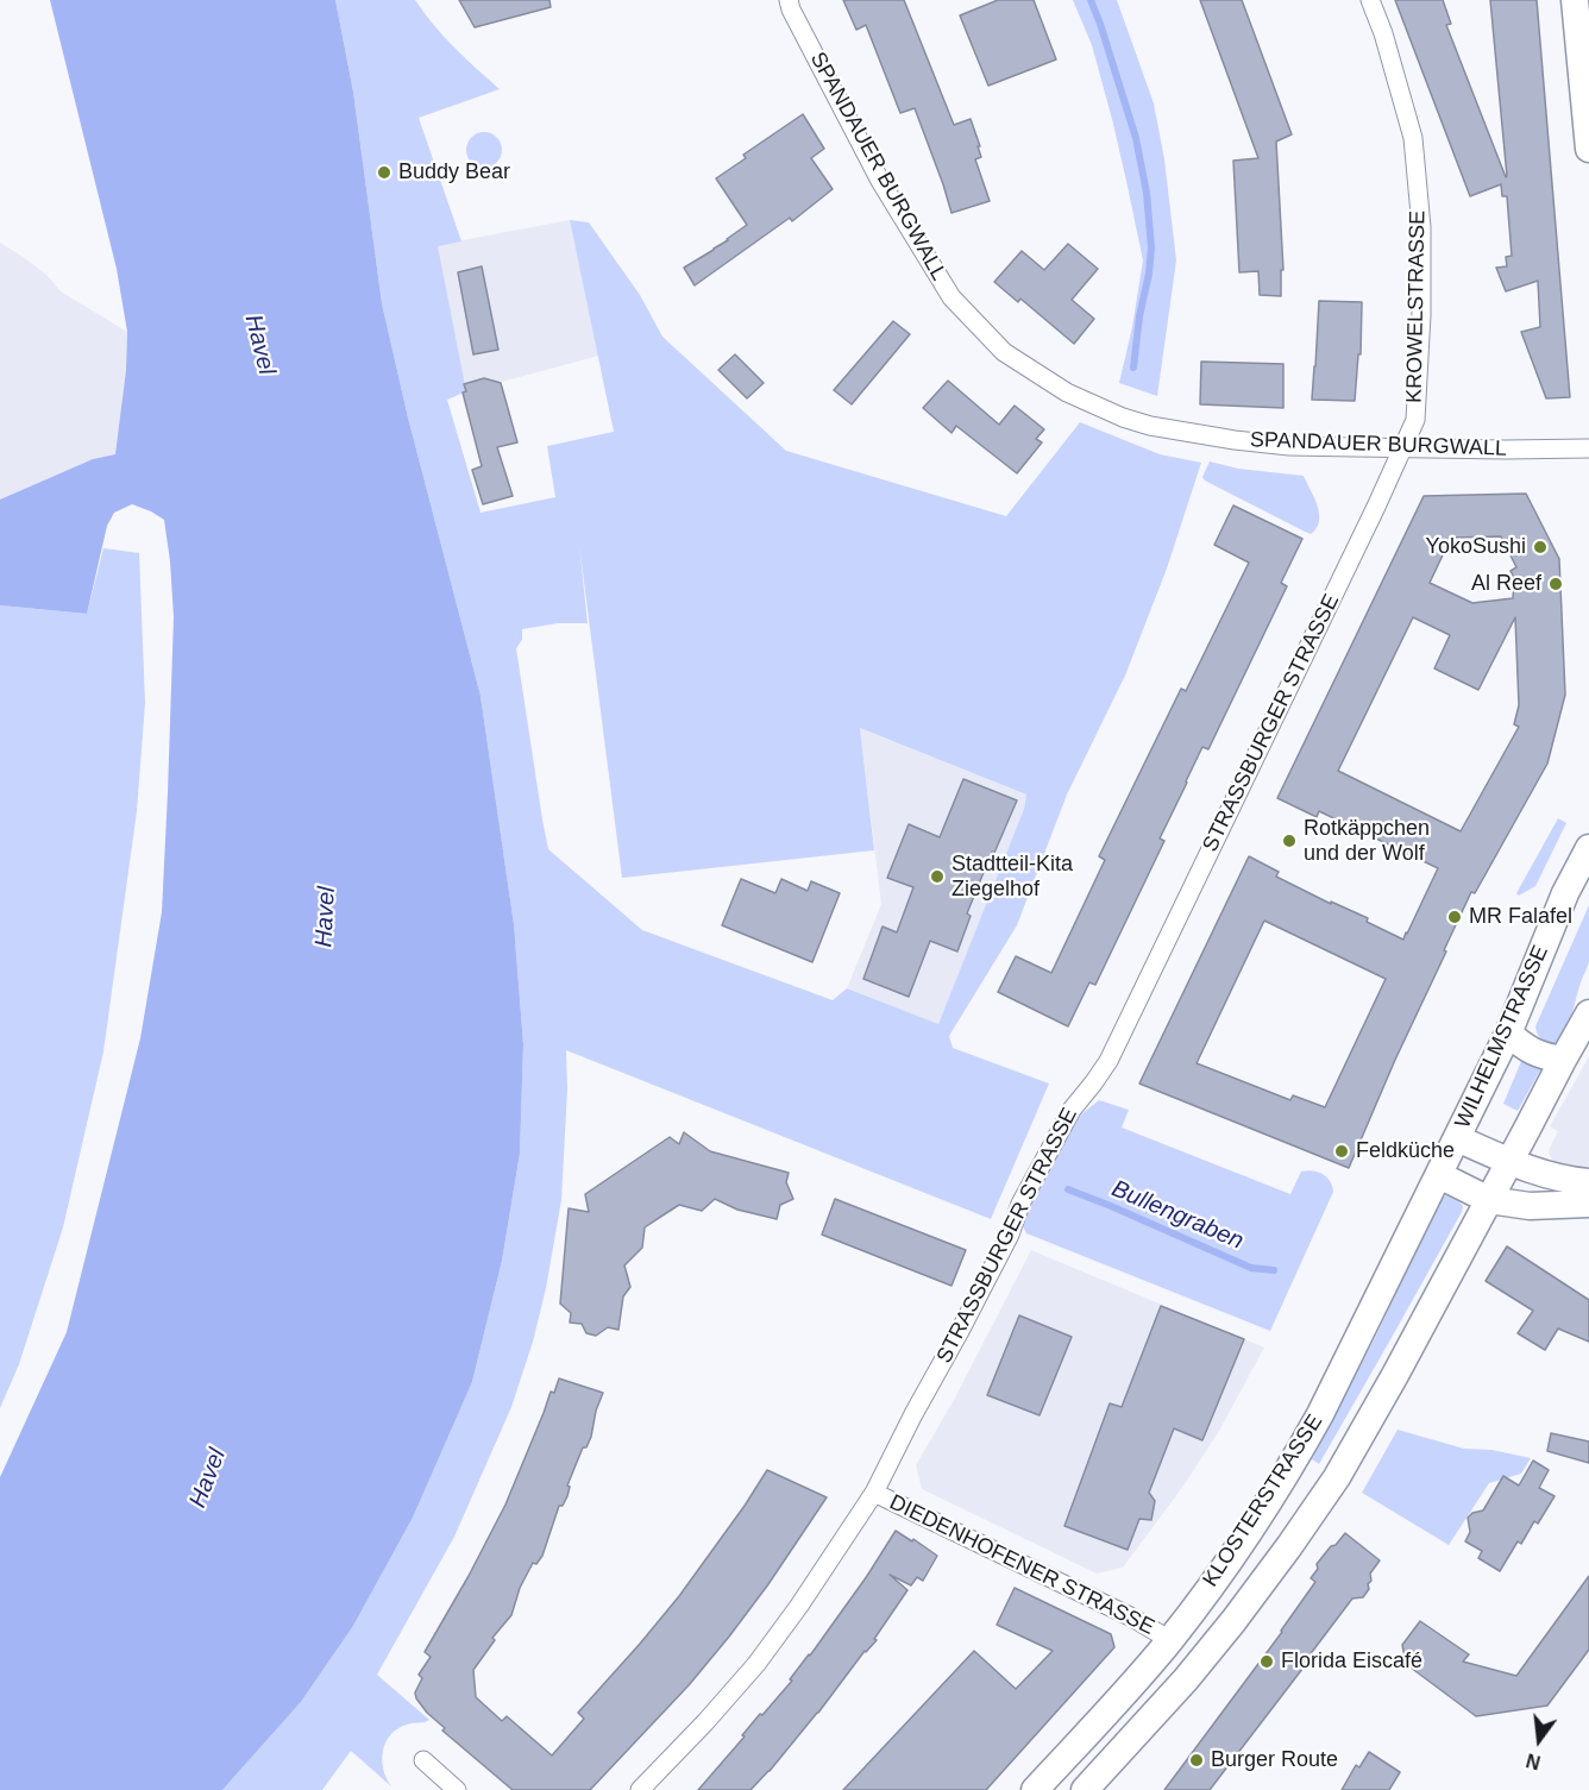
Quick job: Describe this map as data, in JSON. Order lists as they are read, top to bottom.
{
  "streets": {
    "main road": ["WILHELMSTRASSE", "KLOSTERSTRASSE"],
    "street": [
      "SPANDAUER BURGWALL",
      "KROWELSTRASSE",
      "STRASSBURGER STRASSE",
      "DIEDENHOFENER STRASSE"
    ]
  },
  "crossings": [
    ["SPANDAUER BURGWALL", "KROWELSTRASSE"],
    ["SPANDAUER BURGWALL", "STRASSBURGER STRASSE"],
    ["KROWELSTRASSE", "STRASSBURGER STRASSE"],
    ["STRASSBURGER STRASSE", "DIEDENHOFENER STRASSE"],
    ["WILHELMSTRASSE", "KLOSTERSTRASSE"],
    ["KLOSTERSTRASSE", "DIEDENHOFENER STRASSE"]
  ],
  "water": ["Havel", "Bullengraben"],
  "places": [
    "Buddy Bear",
    "YokoSushi",
    "Al Reef",
    "Rotkäppchen und der Wolf",
    "Stadtteil-Kita Ziegelhof",
    "MR Falafel",
    "Feldküche",
    "Florida Eiscafé",
    "Burger Route"
  ],
  "north": "bottom"
}
